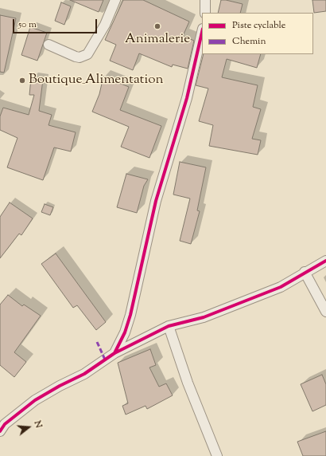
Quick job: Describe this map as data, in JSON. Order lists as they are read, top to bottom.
{
  "places": ["Animalerie", "Boutique_Alimentation"],
  "legend": ["Piste cyclable", "Chemin"],
  "scale_bar": "50 m",
  "north": "right"
}
